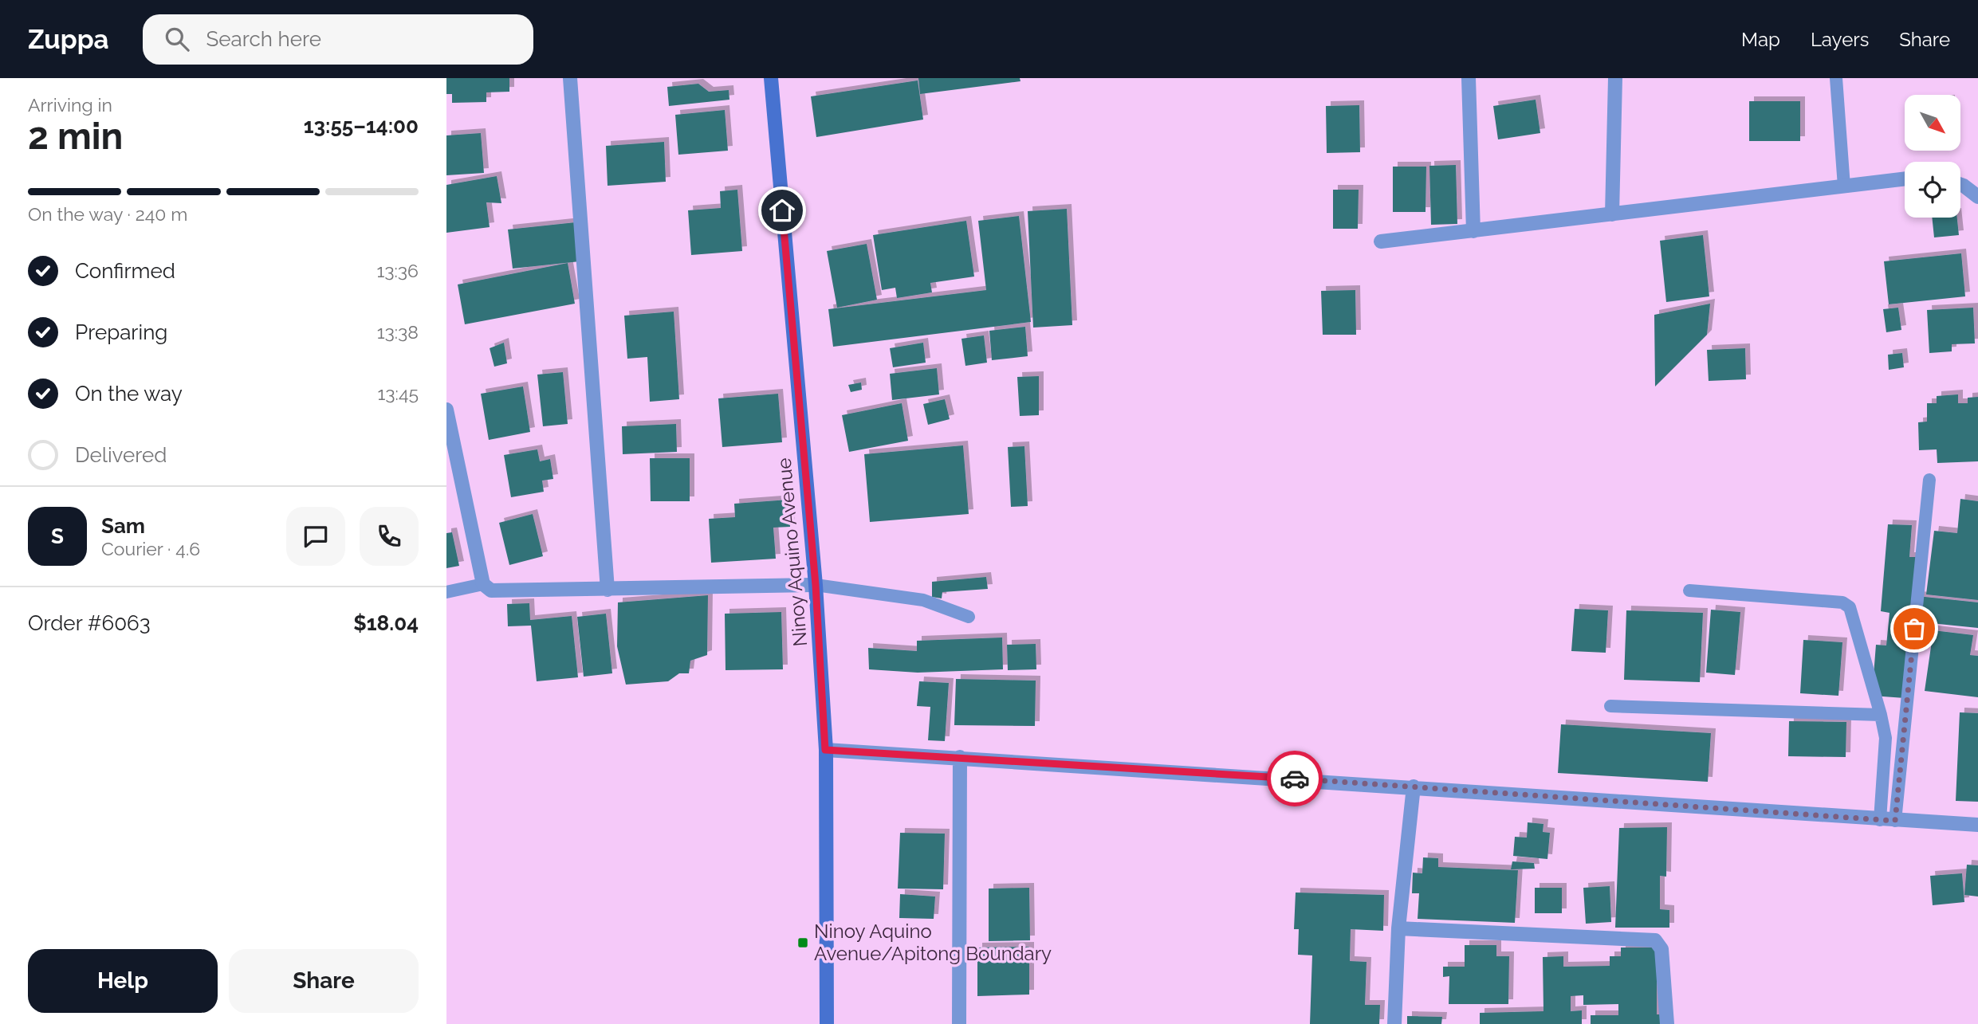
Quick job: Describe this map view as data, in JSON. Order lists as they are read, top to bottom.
{
  "streets": {
    "main road": ["Ninoy Aquino Avenue"]
  },
  "places": {
    "transit": ["Ninoy Aquino Avenue/Apitong Boundary"]
  },
  "north": "bottom right",
  "page": {
    "header": "Zuppa",
    "search": "Search here",
    "nav": ["Map", "Layers", "Share"],
    "heading": ["2 min", "Arriving in", "13:55–14:00"],
    "panel": [
      "Sam",
      "Courier · 4.6",
      "Order #6063",
      "$18.04"
    ],
    "bar": "On the way · 240 m",
    "list": [
      ["Confirmed", "13:36"],
      ["Preparing", "13:38"],
      ["On the way", "13:45"],
      "Delivered"
    ],
    "round": "S",
    "buttons": ["Help", "Share"]
  }
}
